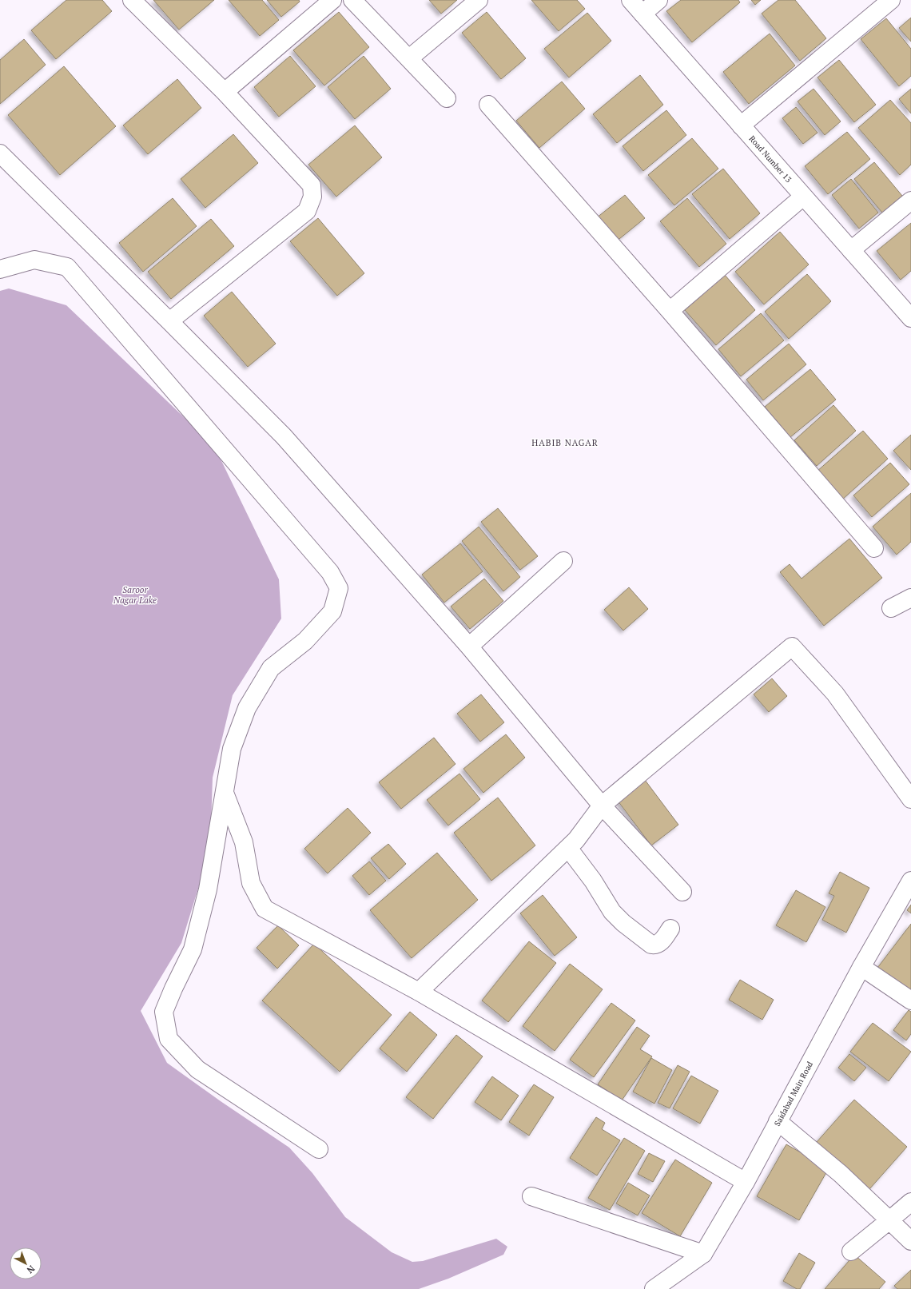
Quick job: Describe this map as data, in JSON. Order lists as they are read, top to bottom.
{
  "streets": {
    "street": ["Road Number 13", "Saidabad Main Road"]
  },
  "districts": ["HABIB NAGAR"],
  "water": ["Saroor Nagar Lake"],
  "north": "bottom right"
}
